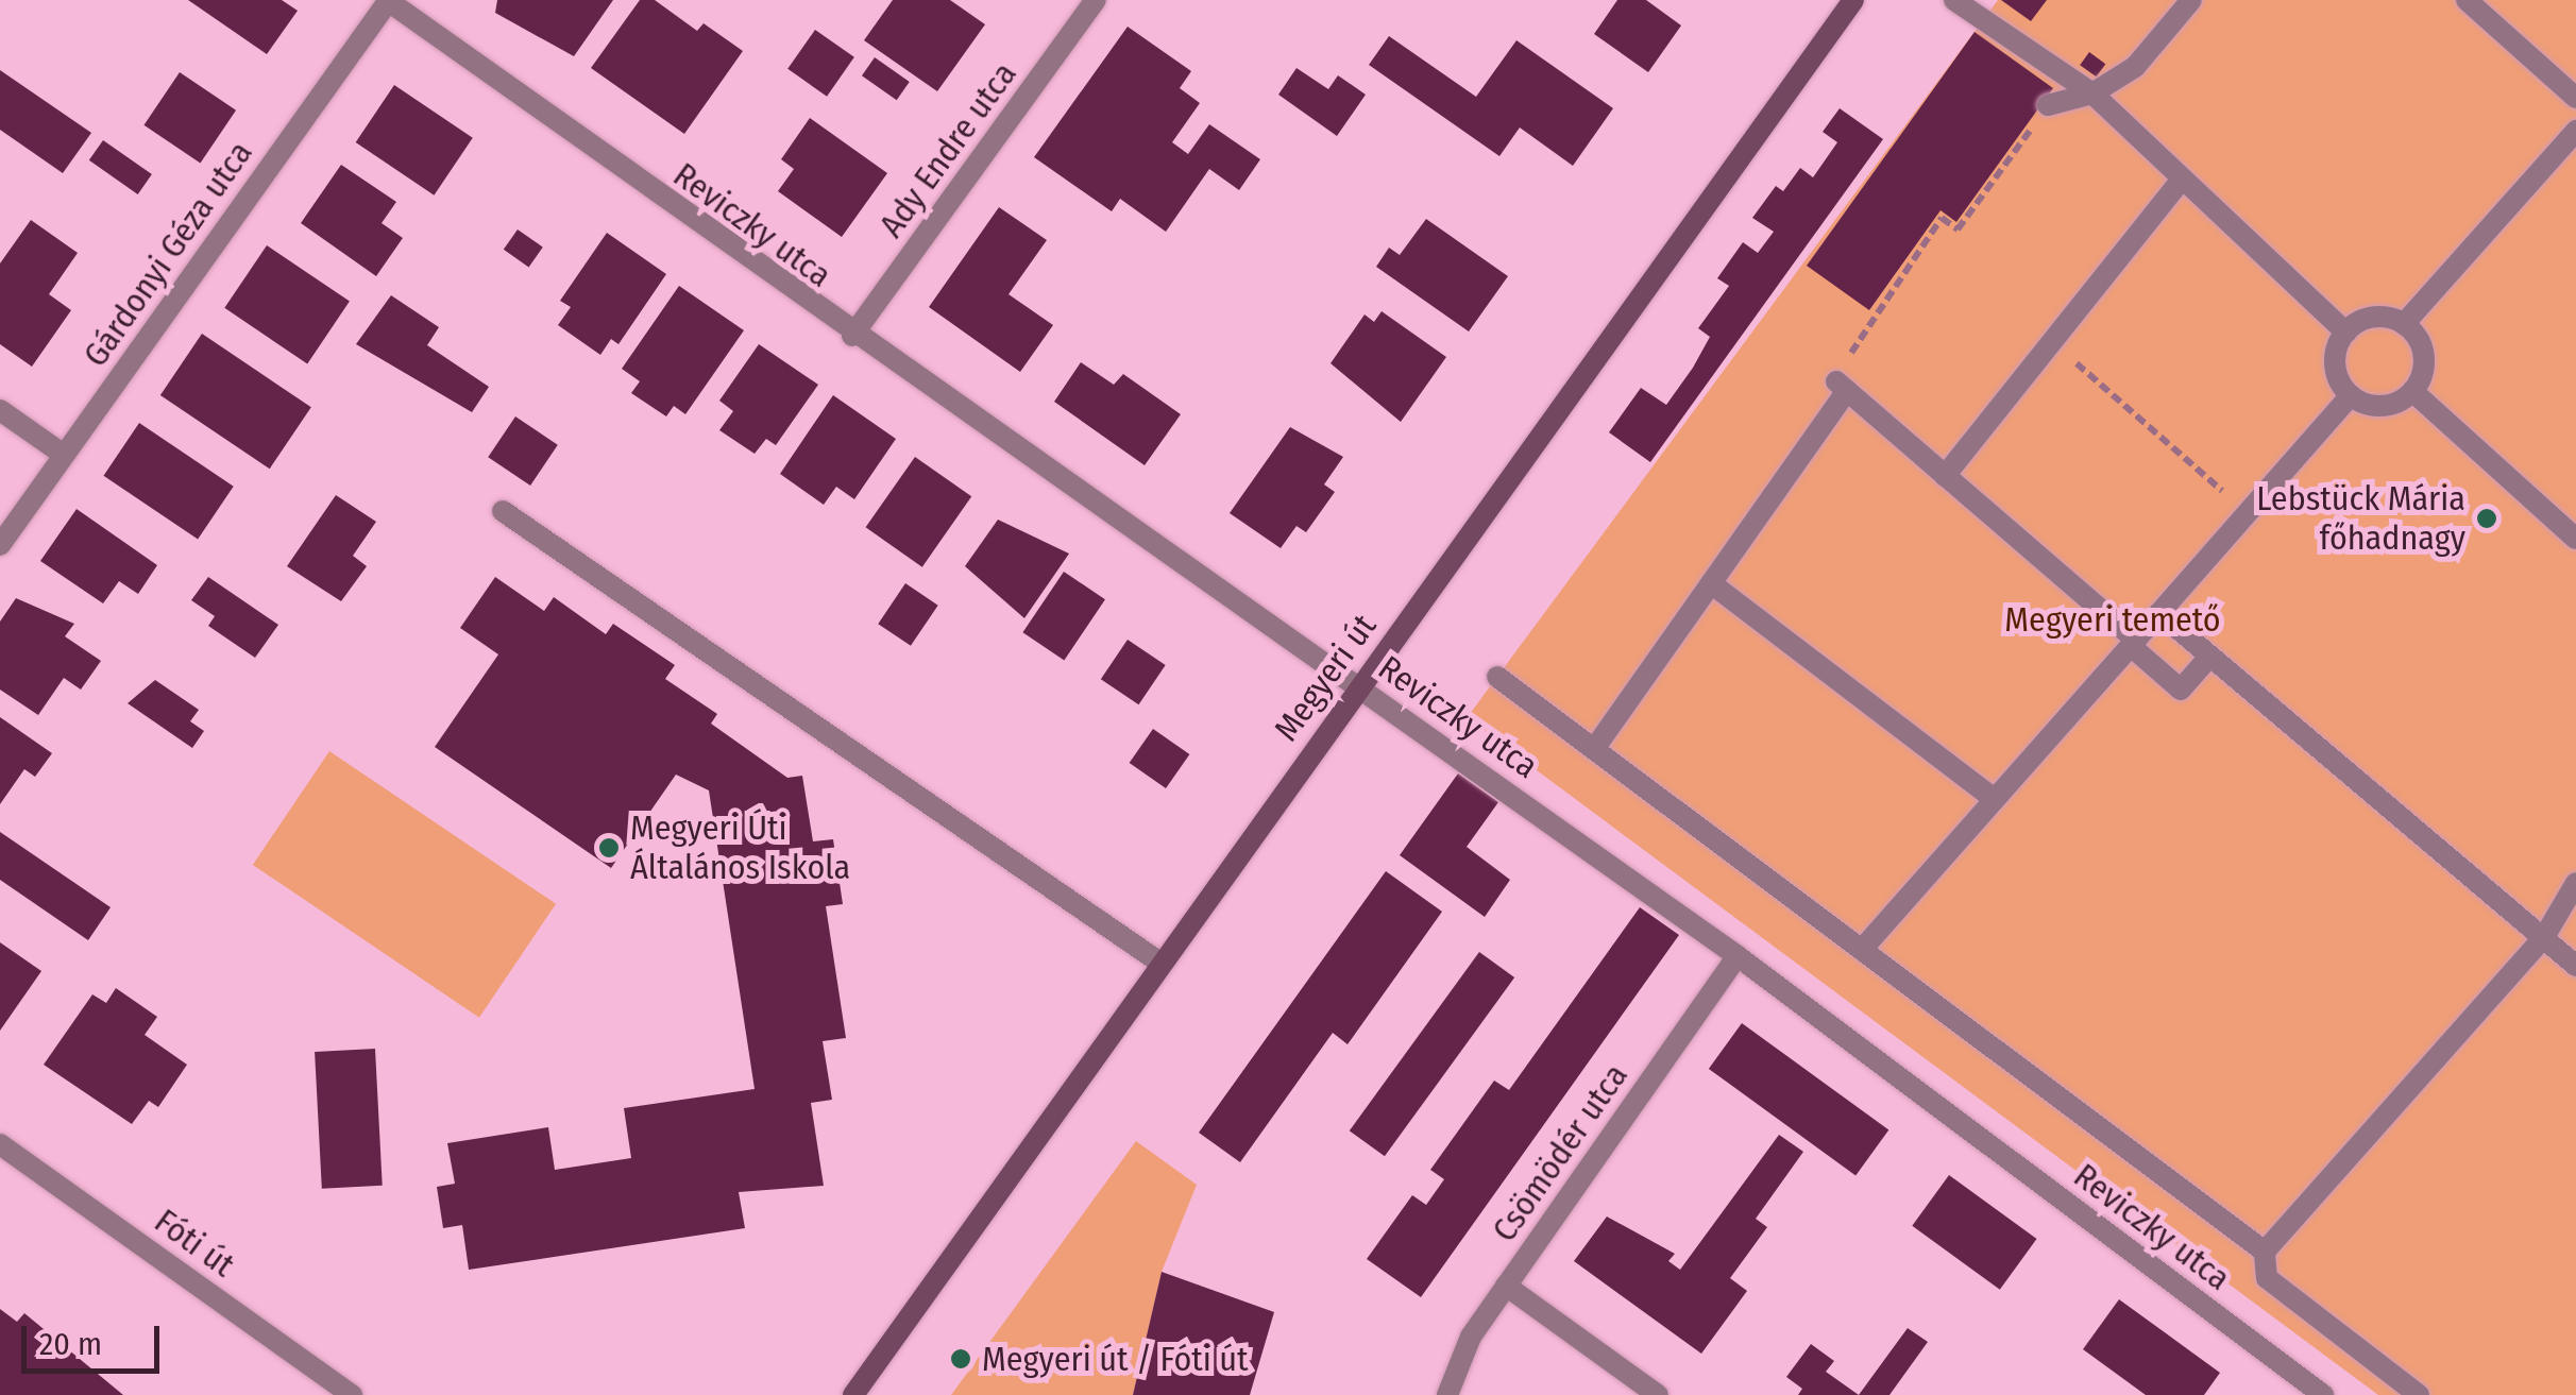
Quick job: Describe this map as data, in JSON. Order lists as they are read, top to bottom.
{
  "streets": {
    "main road": ["Megyeri út"],
    "street": [
      "Ady Endre utca",
      "Reviczky utca",
      "Gárdonyi Géza utca",
      "Csömödér utca",
      "Fóti út"
    ]
  },
  "crossings": [
    ["Ady Endre utca", "Reviczky utca"],
    ["Reviczky utca", "Gárdonyi Géza utca"],
    ["Reviczky utca", "Megyeri út"],
    ["Reviczky utca", "Csömödér utca"]
  ],
  "parks": ["Megyeri temető"],
  "places": ["Lebstück Mária főhadnagy", "Megyeri Úti Általános Iskola", "Megyeri út / Fóti út"],
  "scale_bar": "20 m"
}
